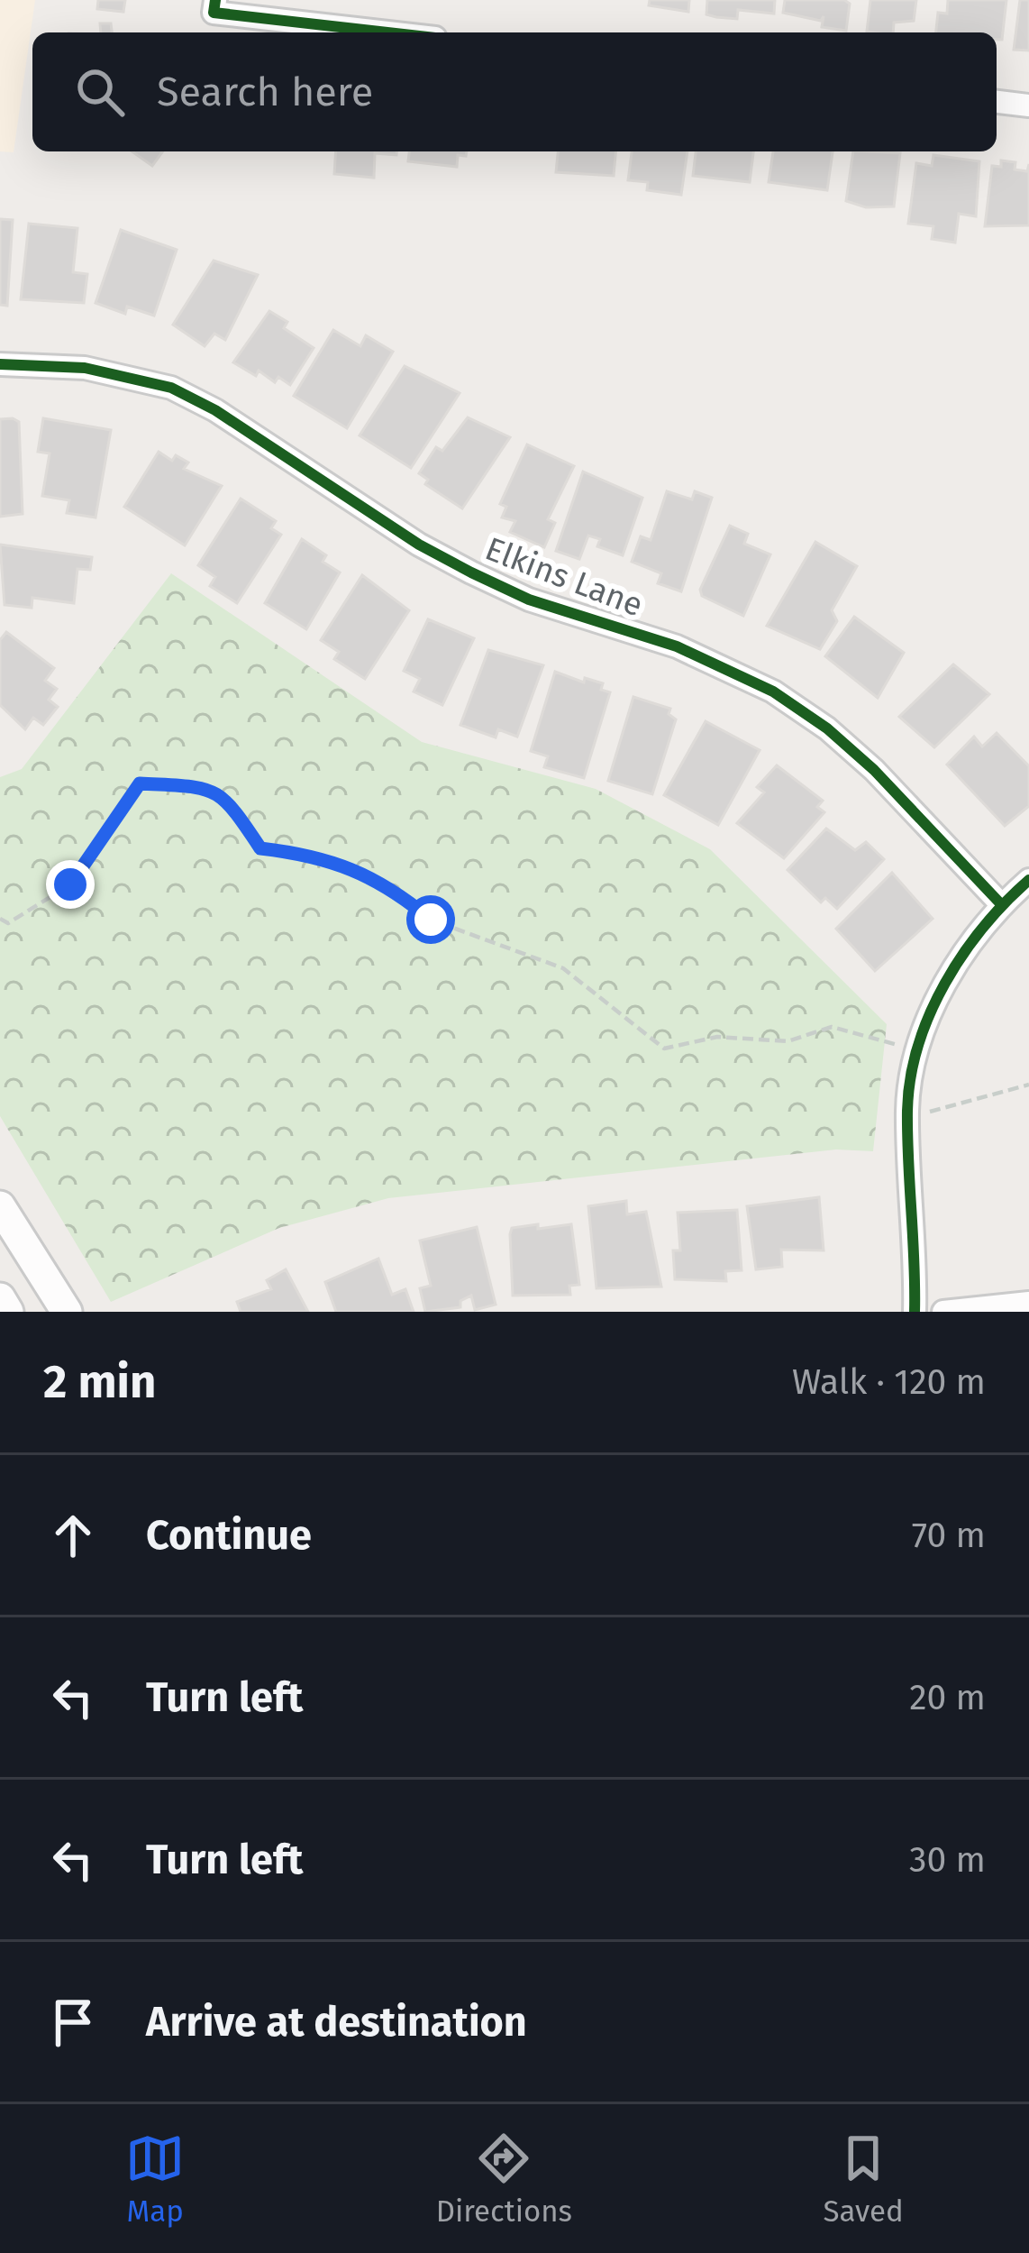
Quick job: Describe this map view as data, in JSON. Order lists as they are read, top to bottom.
{
  "streets": {
    "street": ["Elkins Lane"]
  },
  "page": {
    "search": "Search here",
    "heading": ["2 min", "Walk · 120 m"],
    "list": [
      ["Continue", "70 m"],
      ["Turn left", "20 m"],
      ["Turn left", "30 m"],
      "Arrive at destination"
    ],
    "nav": ["Map", "Directions", "Saved"]
  }
}
